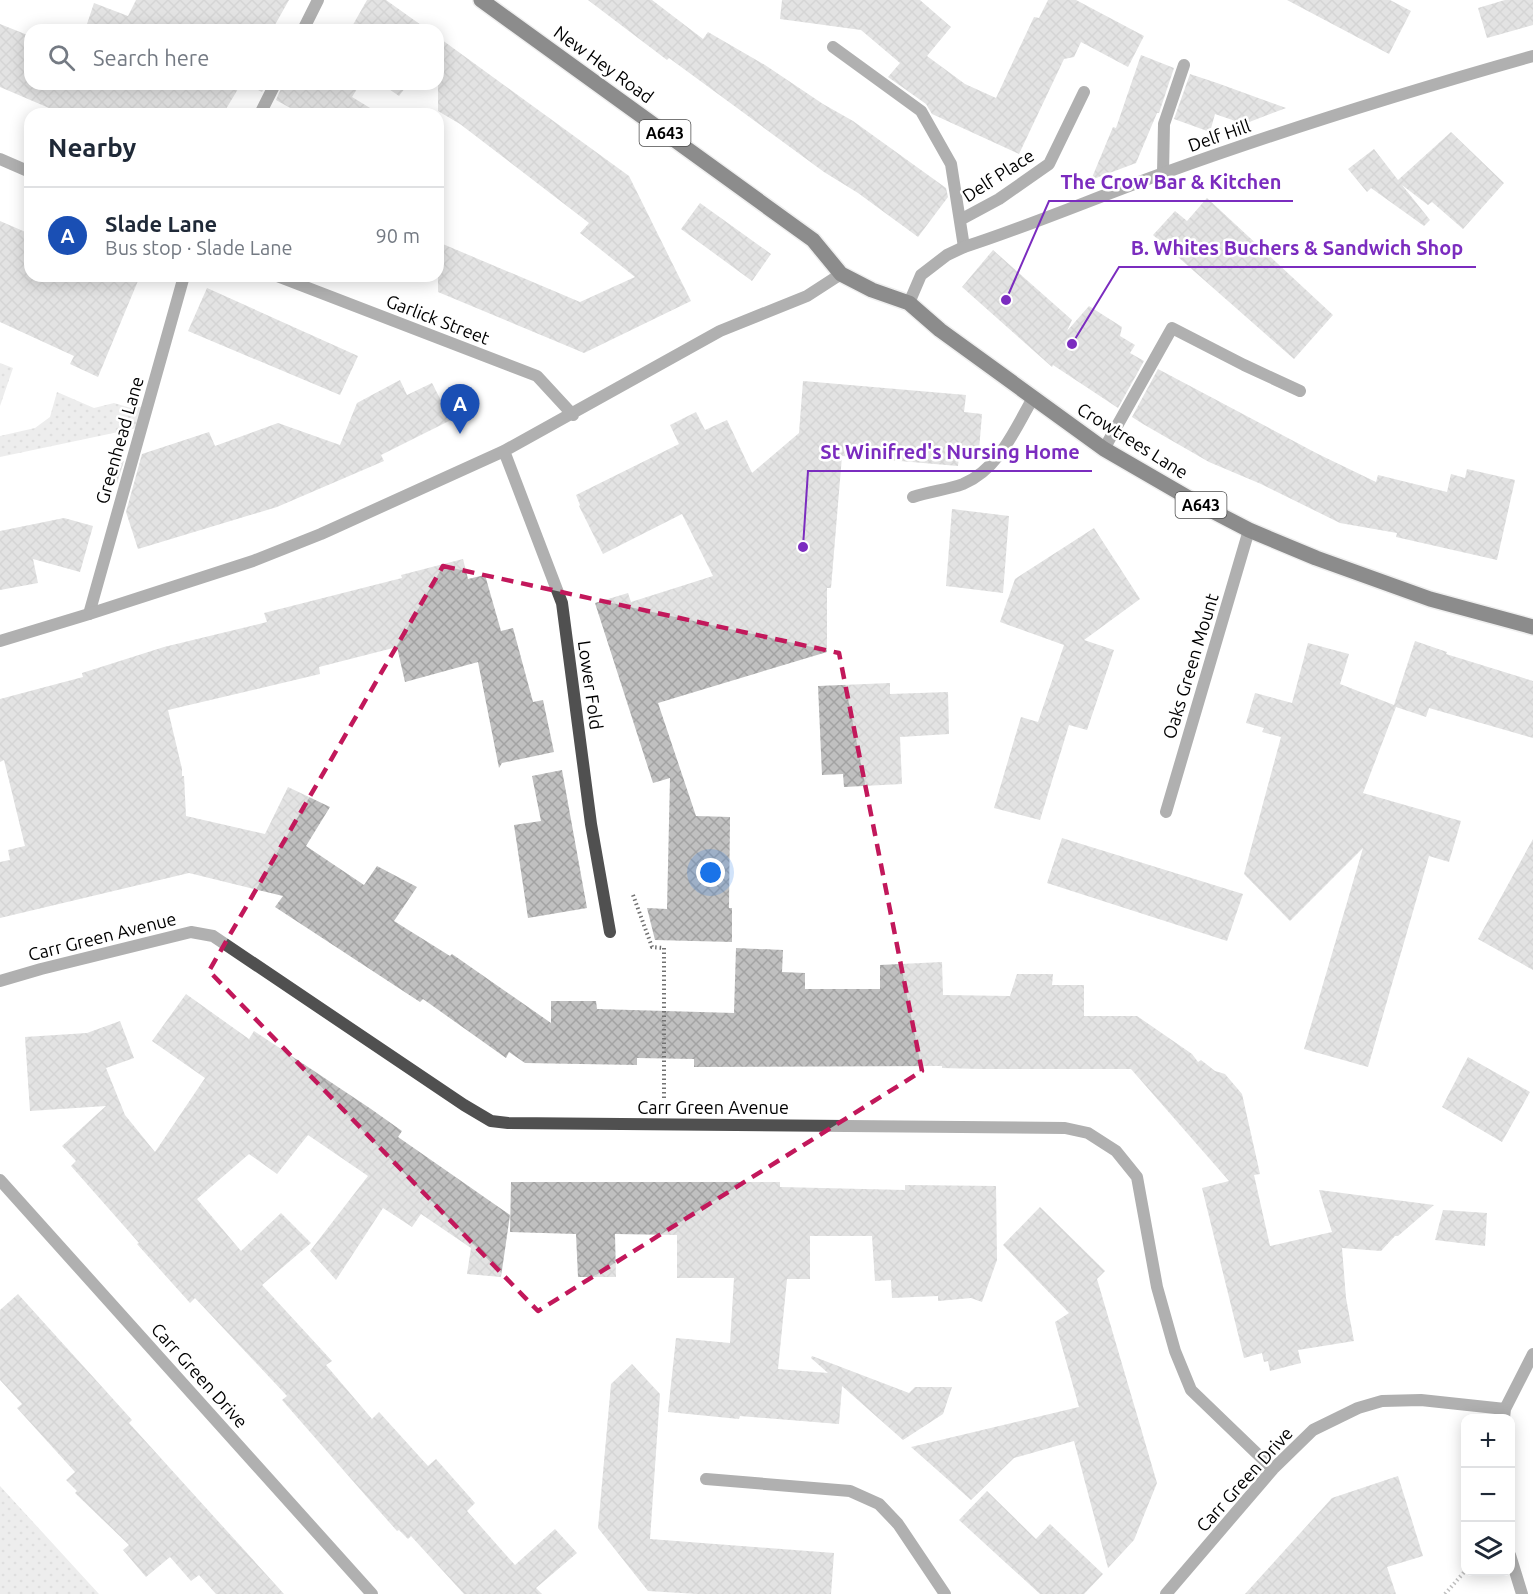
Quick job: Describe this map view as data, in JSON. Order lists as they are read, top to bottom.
{
  "streets": {
    "main road": ["New Hey Road", "A643", "Crowtrees Lane"],
    "street": [
      "Delf Hill",
      "Delf Place",
      "Garlick Street",
      "Greenhead Lane",
      "Oaks Green Mount",
      "Lower Fold",
      "Carr Green Avenue",
      "Carr Green Drive"
    ]
  },
  "crossings": [
    ["New Hey Road", "Crowtrees Lane"],
    ["Delf Hill", "Crowtrees Lane"],
    ["Crowtrees Lane", "Oaks Green Mount"],
    ["Carr Green Avenue", "Carr Green Drive"]
  ],
  "places": ["The Crow Bar & Kitchen", "B. Whites Buchers & Sandwich Shop", "St Winifred's Nursing Home"],
  "page": {
    "search": "Search here",
    "heading": "Nearby",
    "list": [
      {
        "mark": "A",
        "name": "Slade Lane",
        "note": "Bus stop · Slade Lane",
        "value": "90 m"
      }
    ],
    "pins": "A",
    "map_buttons": ["+", "−"]
  }
}
